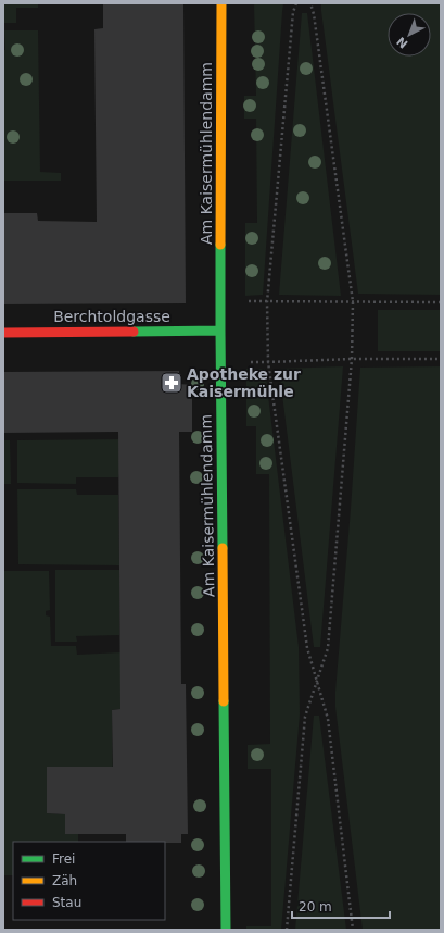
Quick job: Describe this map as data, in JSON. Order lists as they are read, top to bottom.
{
  "streets": {
    "street": ["Am Kaisermühlendamm", "Berchtoldgasse"]
  },
  "crossings": [
    ["Am Kaisermühlendamm", "Berchtoldgasse"]
  ],
  "places": {
    "pharmacy": ["Apotheke zur Kaisermühle"]
  },
  "legend": ["Frei", "Zäh", "Stau"],
  "scale_bar": "20 m",
  "north": "bottom left"
}
